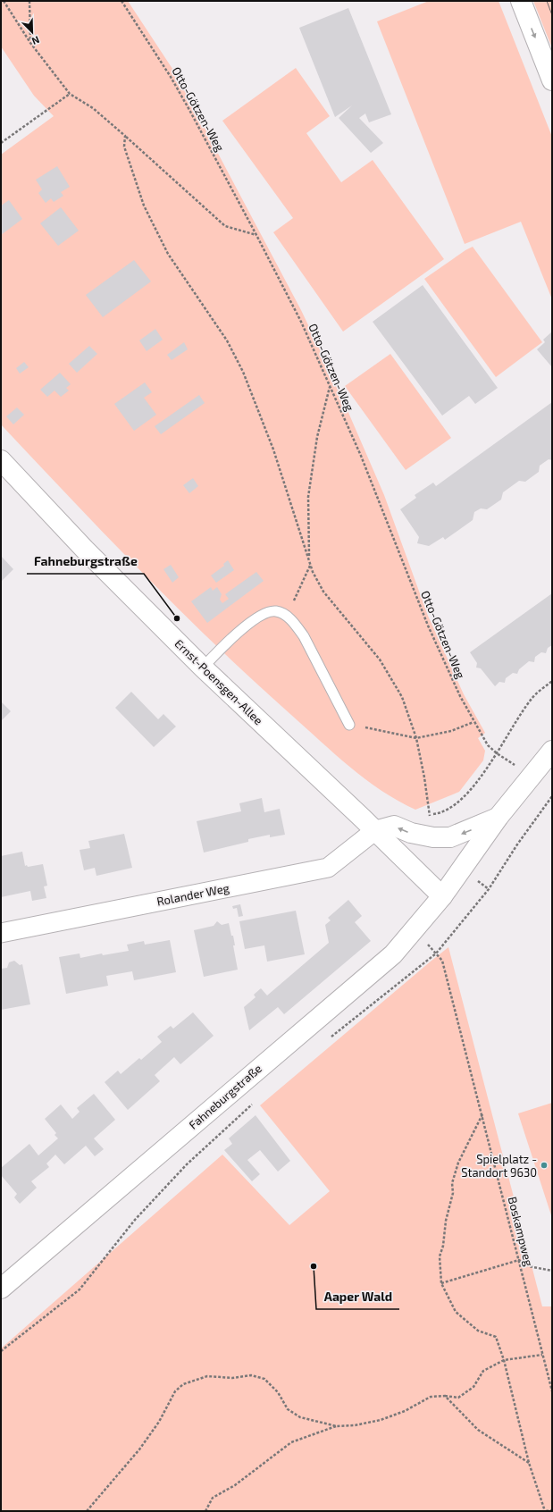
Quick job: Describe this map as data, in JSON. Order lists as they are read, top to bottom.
{
  "streets": {
    "street": ["Ernst-Poensgen-Allee", "Rolander Weg", "Fahneburgstraße"],
    "path": ["Otto-Götzen-Weg", "Boskampweg"]
  },
  "crossings": [
    ["Ernst-Poensgen-Allee", "Rolander Weg"],
    ["Ernst-Poensgen-Allee", "Fahneburgstraße"]
  ],
  "places": ["Fahneburgstraße", "Spielplatz - Standort 9630", "Aaper Wald"],
  "north": "bottom right"
}
